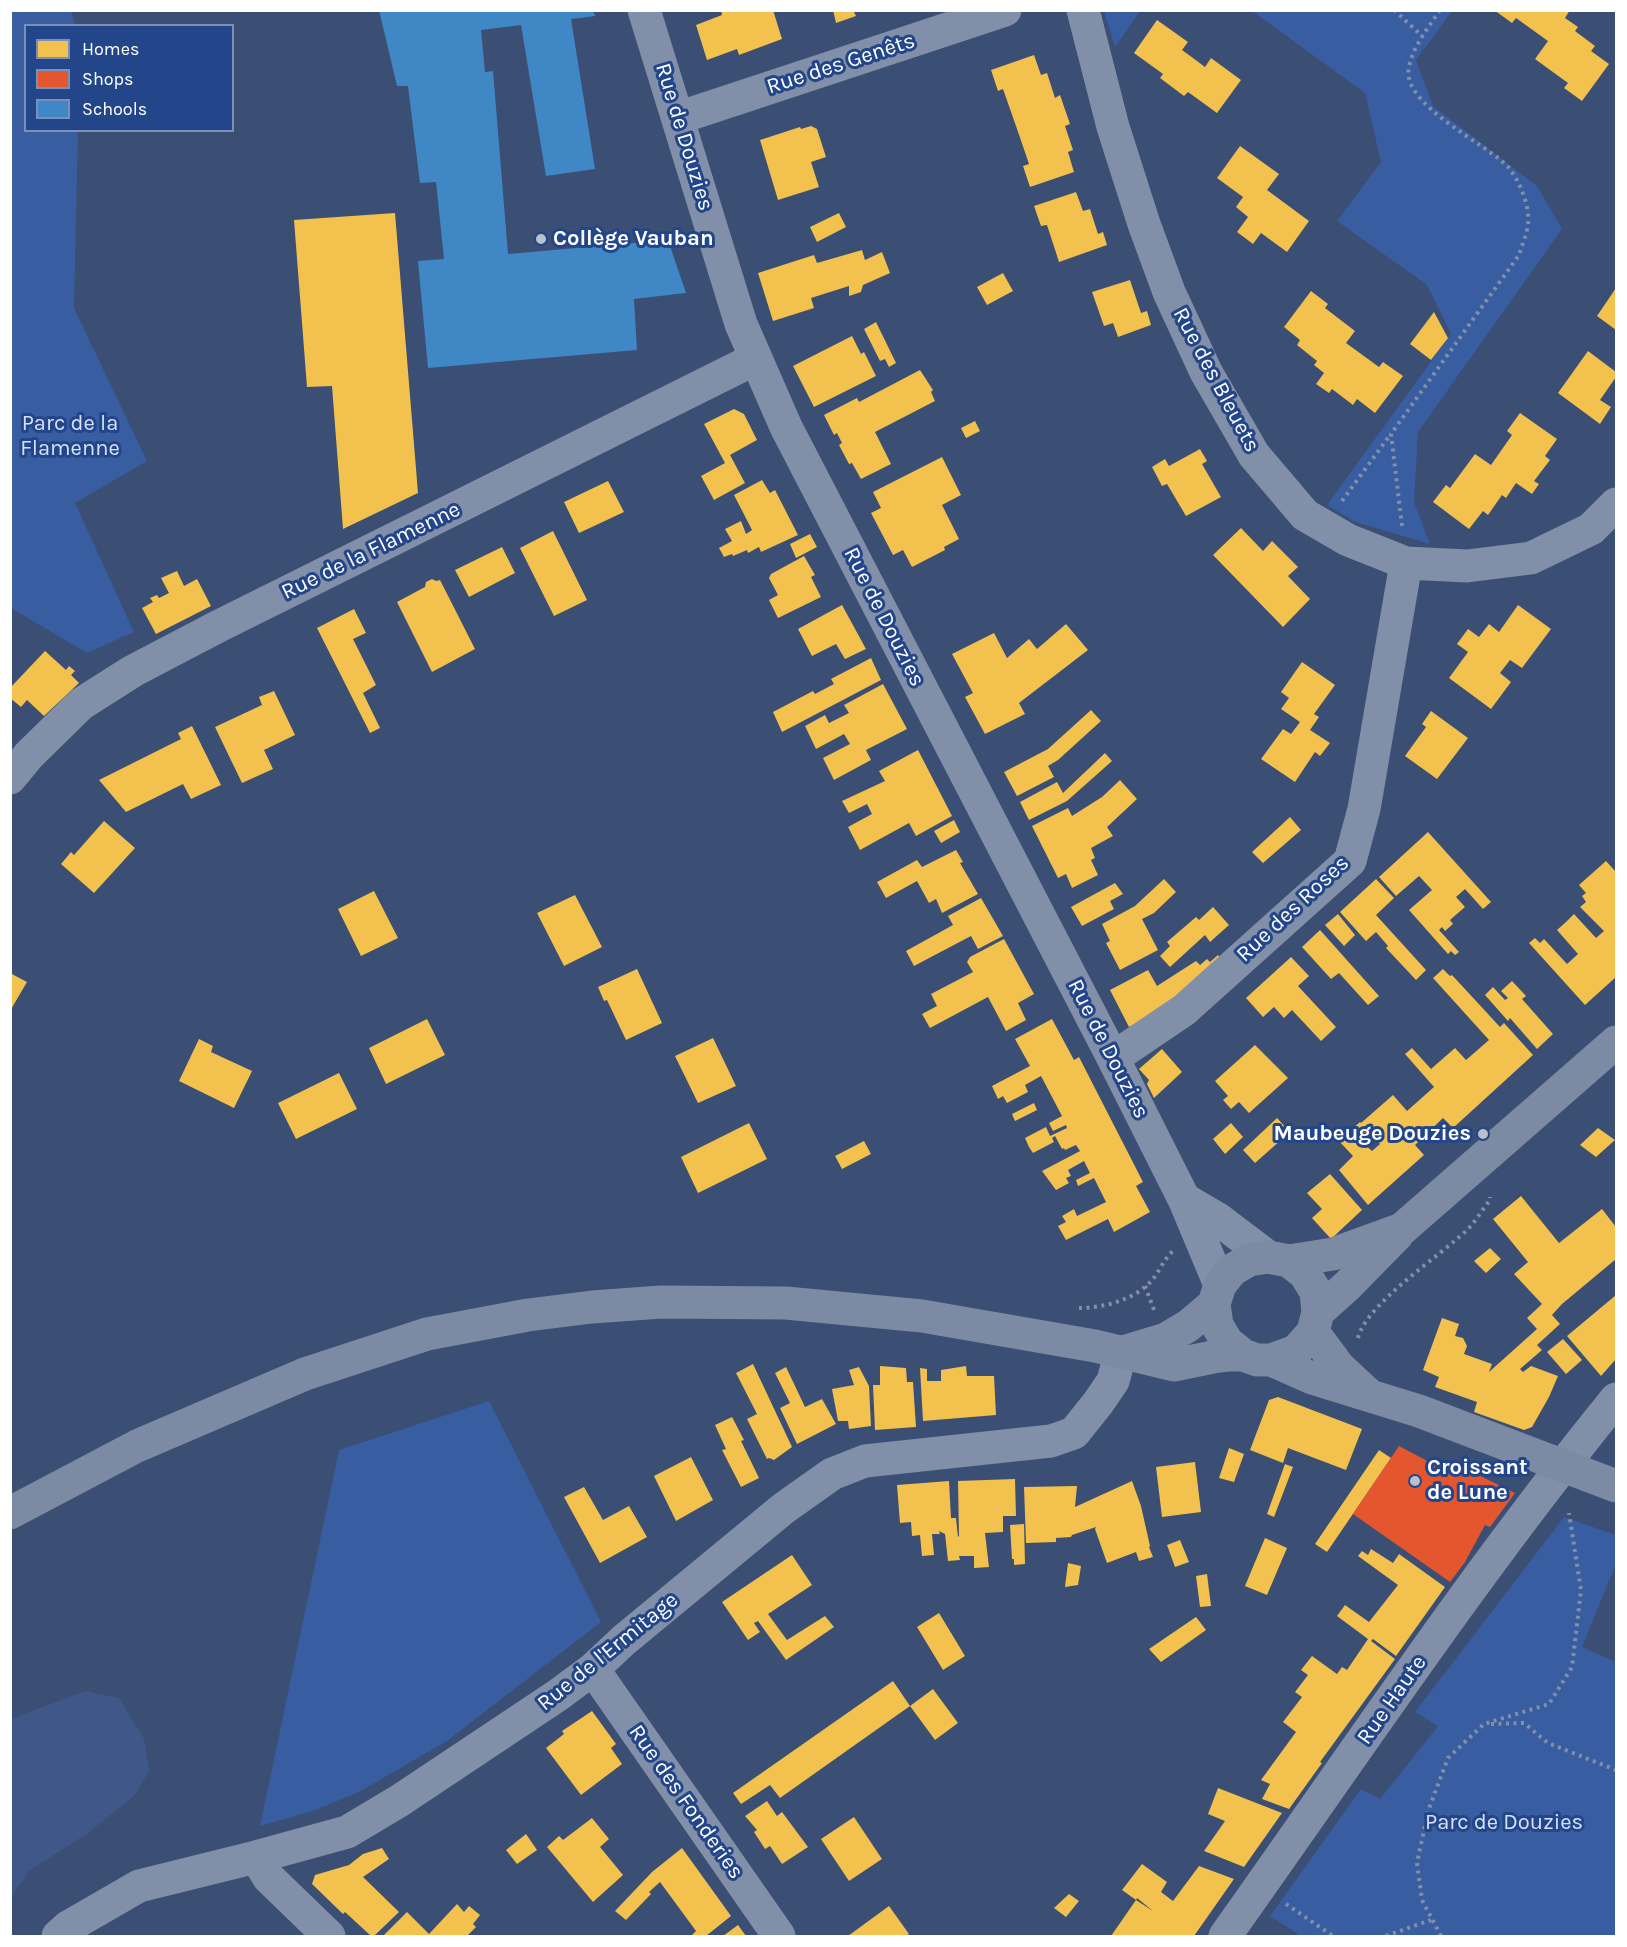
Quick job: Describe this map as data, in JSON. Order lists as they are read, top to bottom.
{
  "streets": {
    "street": [
      "Rue des Genêts",
      "Rue de Douzies",
      "Rue des Bleuets",
      "Rue de la Flamenne",
      "Rue des Roses",
      "Rue de l'Ermitage",
      "Rue Haute",
      "Rue des Fonderies"
    ]
  },
  "crossings": [
    ["Rue des Genêts", "Rue de Douzies"],
    ["Rue de Douzies", "Rue de la Flamenne"],
    ["Rue de Douzies", "Rue des Roses"],
    ["Rue des Bleuets", "Rue des Roses"],
    ["Rue de l'Ermitage", "Rue des Fonderies"]
  ],
  "parks": ["Parc de la Flamenne", "Parc de Douzies"],
  "places": ["Collège Vauban", "Maubeuge Douzies", "Croissant de Lune"],
  "legend": ["Homes", "Shops", "Schools"]
}
